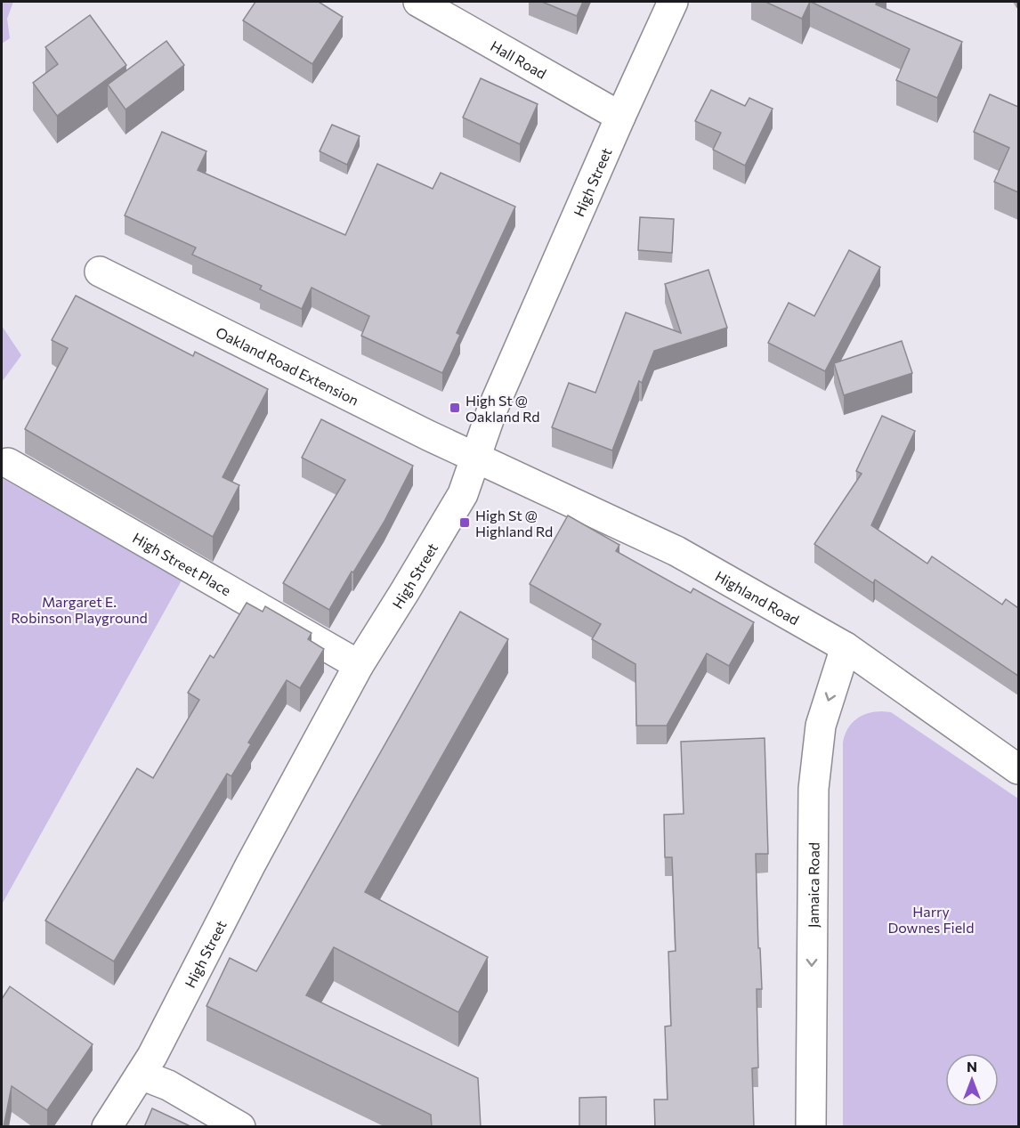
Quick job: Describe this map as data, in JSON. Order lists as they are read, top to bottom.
{
  "streets": {
    "street": [
      "Hall Road",
      "High Street",
      "Oakland Road Extension",
      "High Street Place",
      "Highland Road",
      "Jamaica Road"
    ]
  },
  "crossings": [
    ["Hall Road", "High Street"],
    ["High Street", "Oakland Road Extension"],
    ["High Street", "High Street Place"],
    ["High Street", "Highland Road"],
    ["Oakland Road Extension", "Highland Road"],
    ["Highland Road", "Jamaica Road"]
  ],
  "one_way": ["Jamaica Road"],
  "parks": ["Margaret E. Robinson Playground", "Harry Downes Field"],
  "places": {
    "transit": ["High St @ Oakland Rd", "High St @ Highland Rd"]
  },
  "north": "top"
}
